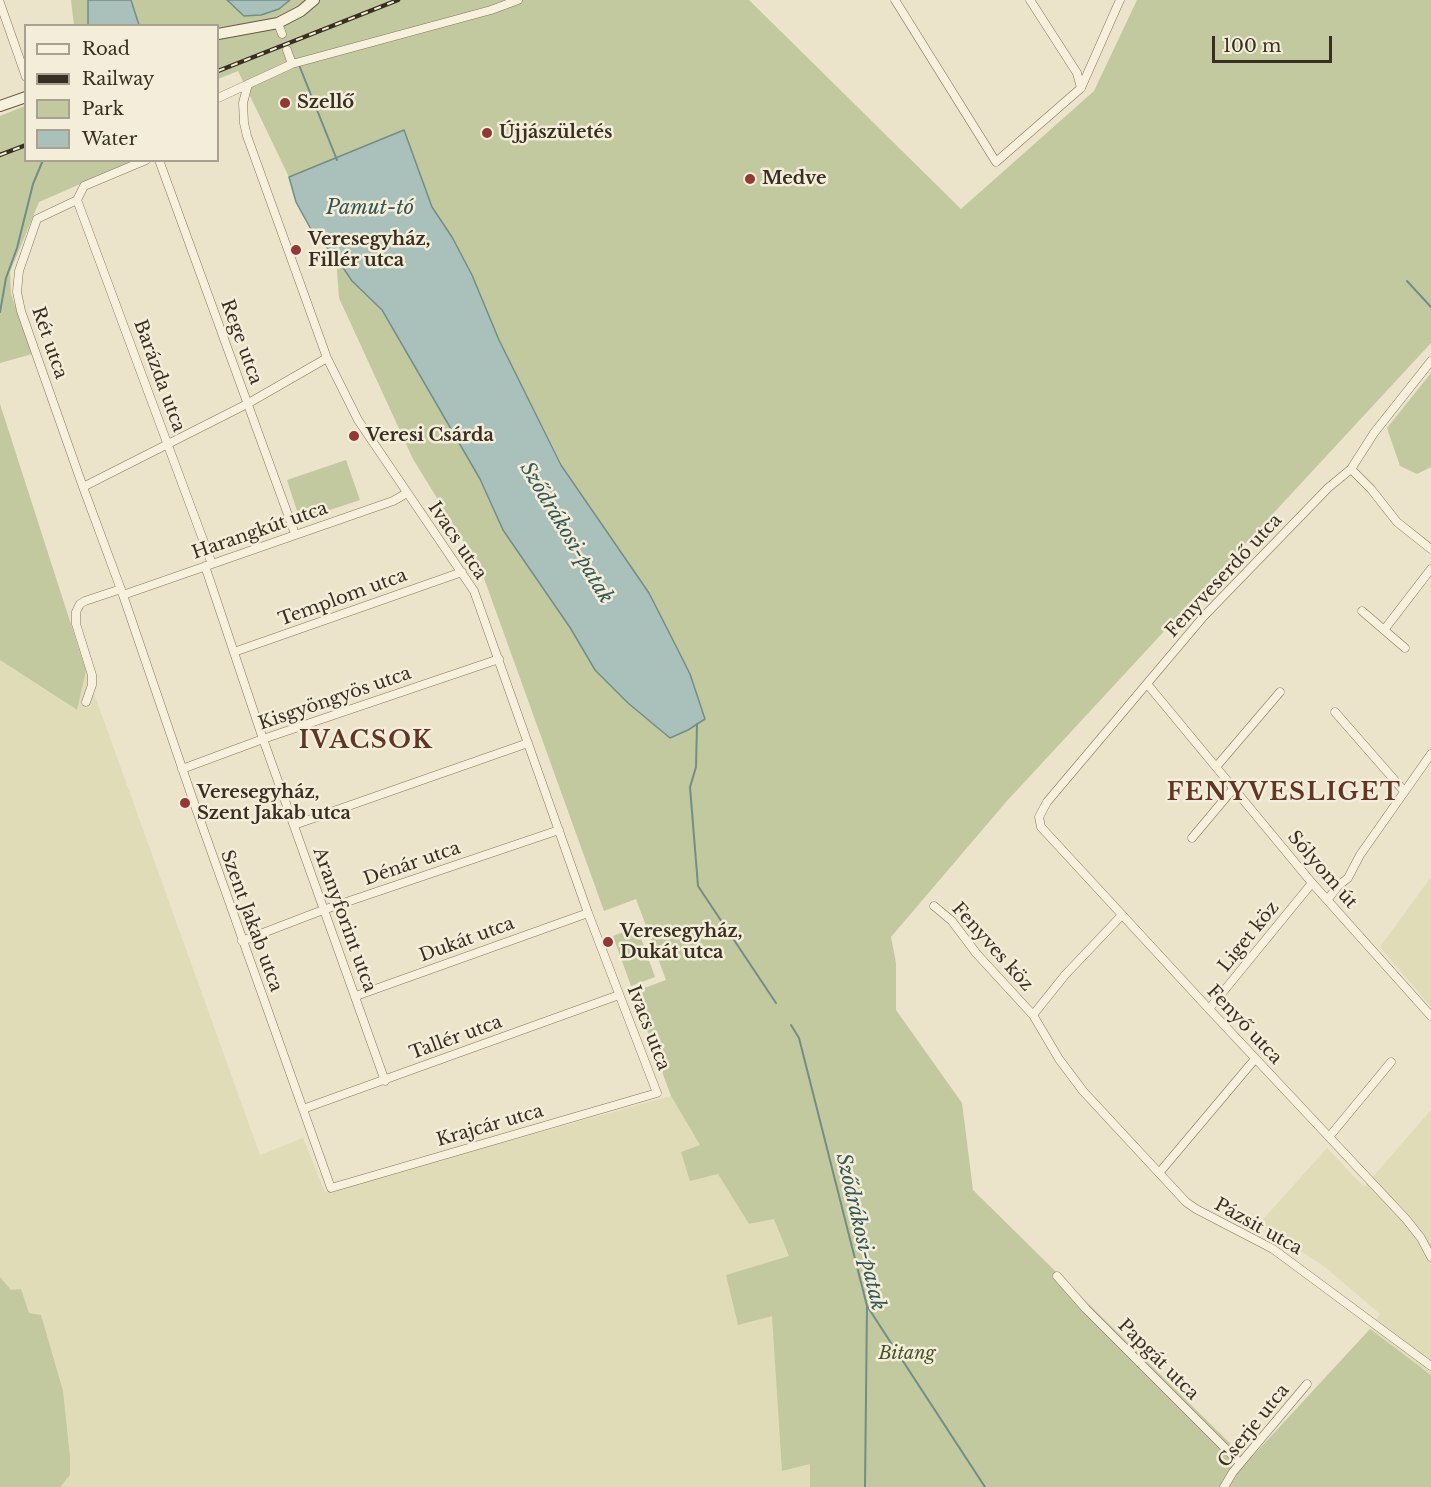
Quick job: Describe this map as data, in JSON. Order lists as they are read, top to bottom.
{
  "streets": {
    "street": [
      "Rege utca",
      "Rét utca",
      "Barázda utca",
      "Harangkút utca",
      "Ivacs utca",
      "Fenyveserdő utca",
      "Templom utca",
      "Kisgyöngyös utca",
      "Dénár utca",
      "Sólyom út",
      "Aranyforint utca",
      "Szent Jakab utca",
      "Liget köz",
      "Dukát utca",
      "Fenyves köz",
      "Fenyő utca",
      "Tallér utca",
      "Krajcár utca",
      "Pázsit utca",
      "Papgát utca",
      "Cserje utca"
    ]
  },
  "crossings": [
    ["Rege utca", "Harangkút utca"],
    ["Rét utca", "Barázda utca"],
    ["Rét utca", "Harangkút utca"],
    ["Rét utca", "Szent Jakab utca"],
    ["Barázda utca", "Harangkút utca"],
    ["Barázda utca", "Aranyforint utca"],
    ["Harangkút utca", "Ivacs utca"],
    ["Harangkút utca", "Aranyforint utca"],
    ["Harangkút utca", "Szent Jakab utca"],
    ["Ivacs utca", "Templom utca"],
    ["Ivacs utca", "Kisgyöngyös utca"],
    ["Ivacs utca", "Dénár utca"],
    ["Ivacs utca", "Dukát utca"],
    ["Ivacs utca", "Tallér utca"],
    ["Ivacs utca", "Krajcár utca"],
    ["Fenyveserdő utca", "Sólyom út"],
    ["Fenyveserdő utca", "Fenyő utca"],
    ["Templom utca", "Aranyforint utca"],
    ["Kisgyöngyös utca", "Aranyforint utca"],
    ["Kisgyöngyös utca", "Szent Jakab utca"],
    ["Dénár utca", "Aranyforint utca"],
    ["Dénár utca", "Szent Jakab utca"],
    ["Sólyom út", "Liget köz"],
    ["Aranyforint utca", "Dukát utca"],
    ["Aranyforint utca", "Tallér utca"],
    ["Szent Jakab utca", "Tallér utca"],
    ["Szent Jakab utca", "Krajcár utca"],
    ["Liget köz", "Fenyő utca"],
    ["Fenyves köz", "Fenyő utca"],
    ["Fenyves köz", "Pázsit utca"],
    ["Papgát utca", "Cserje utca"]
  ],
  "districts": ["IVACSOK", "FENYVESLIGET"],
  "water": ["Pamut-tó", "Sződrákosi-patak"],
  "parks": ["Bitang"],
  "places": [
    "Szellő",
    "Újjászületés",
    "Medve",
    "Veresegyház, Fillér utca",
    "Veresi Csárda",
    "Veresegyház, Szent Jakab utca",
    "Veresegyház, Dukát utca"
  ],
  "legend": [
    "Road",
    "Railway",
    "Park",
    "Water"
  ],
  "scale_bar": "100 m"
}
